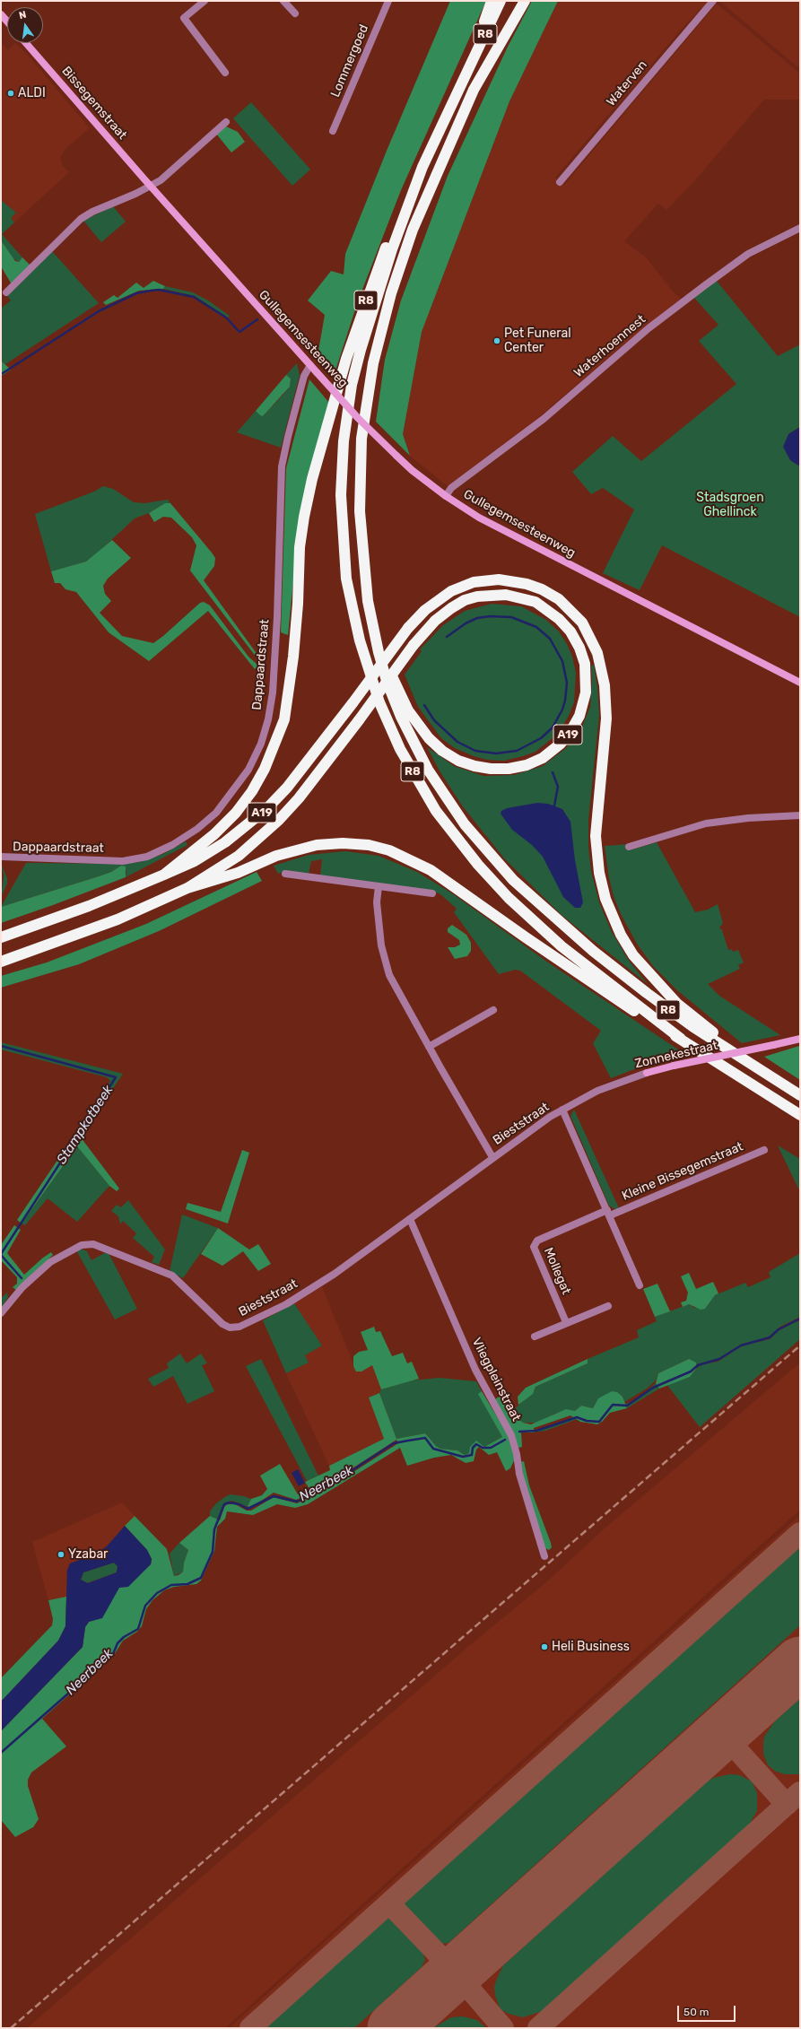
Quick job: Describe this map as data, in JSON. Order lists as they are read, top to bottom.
{
  "streets": {
    "highway": ["R8", "A19"],
    "street": [
      "Lommergoed",
      "Waterven",
      "Bissegemstraat",
      "Gullegemsesteenweg",
      "Waterhoennest",
      "Dappaardstraat",
      "Zonnekestraat",
      "Bieststraat",
      "Kleine Bissegemstraat",
      "Mollegat",
      "Vliegpleinstraat"
    ]
  },
  "crossings": [
    ["R8", "A19"],
    ["Bissegemstraat", "Gullegemsesteenweg"],
    ["Gullegemsesteenweg", "Waterhoennest"],
    ["Gullegemsesteenweg", "Dappaardstraat"],
    ["Zonnekestraat", "Bieststraat"],
    ["Bieststraat", "Vliegpleinstraat"],
    ["Kleine Bissegemstraat", "Mollegat"]
  ],
  "water": ["Stampkotbeek", "Neerbeek"],
  "parks": ["Stadsgroen Ghellinck"],
  "places": [
    "ALDI",
    "Pet Funeral Center",
    "Yzabar",
    "Heli Business"
  ],
  "scale_bar": "50 m",
  "north": "top"
}
